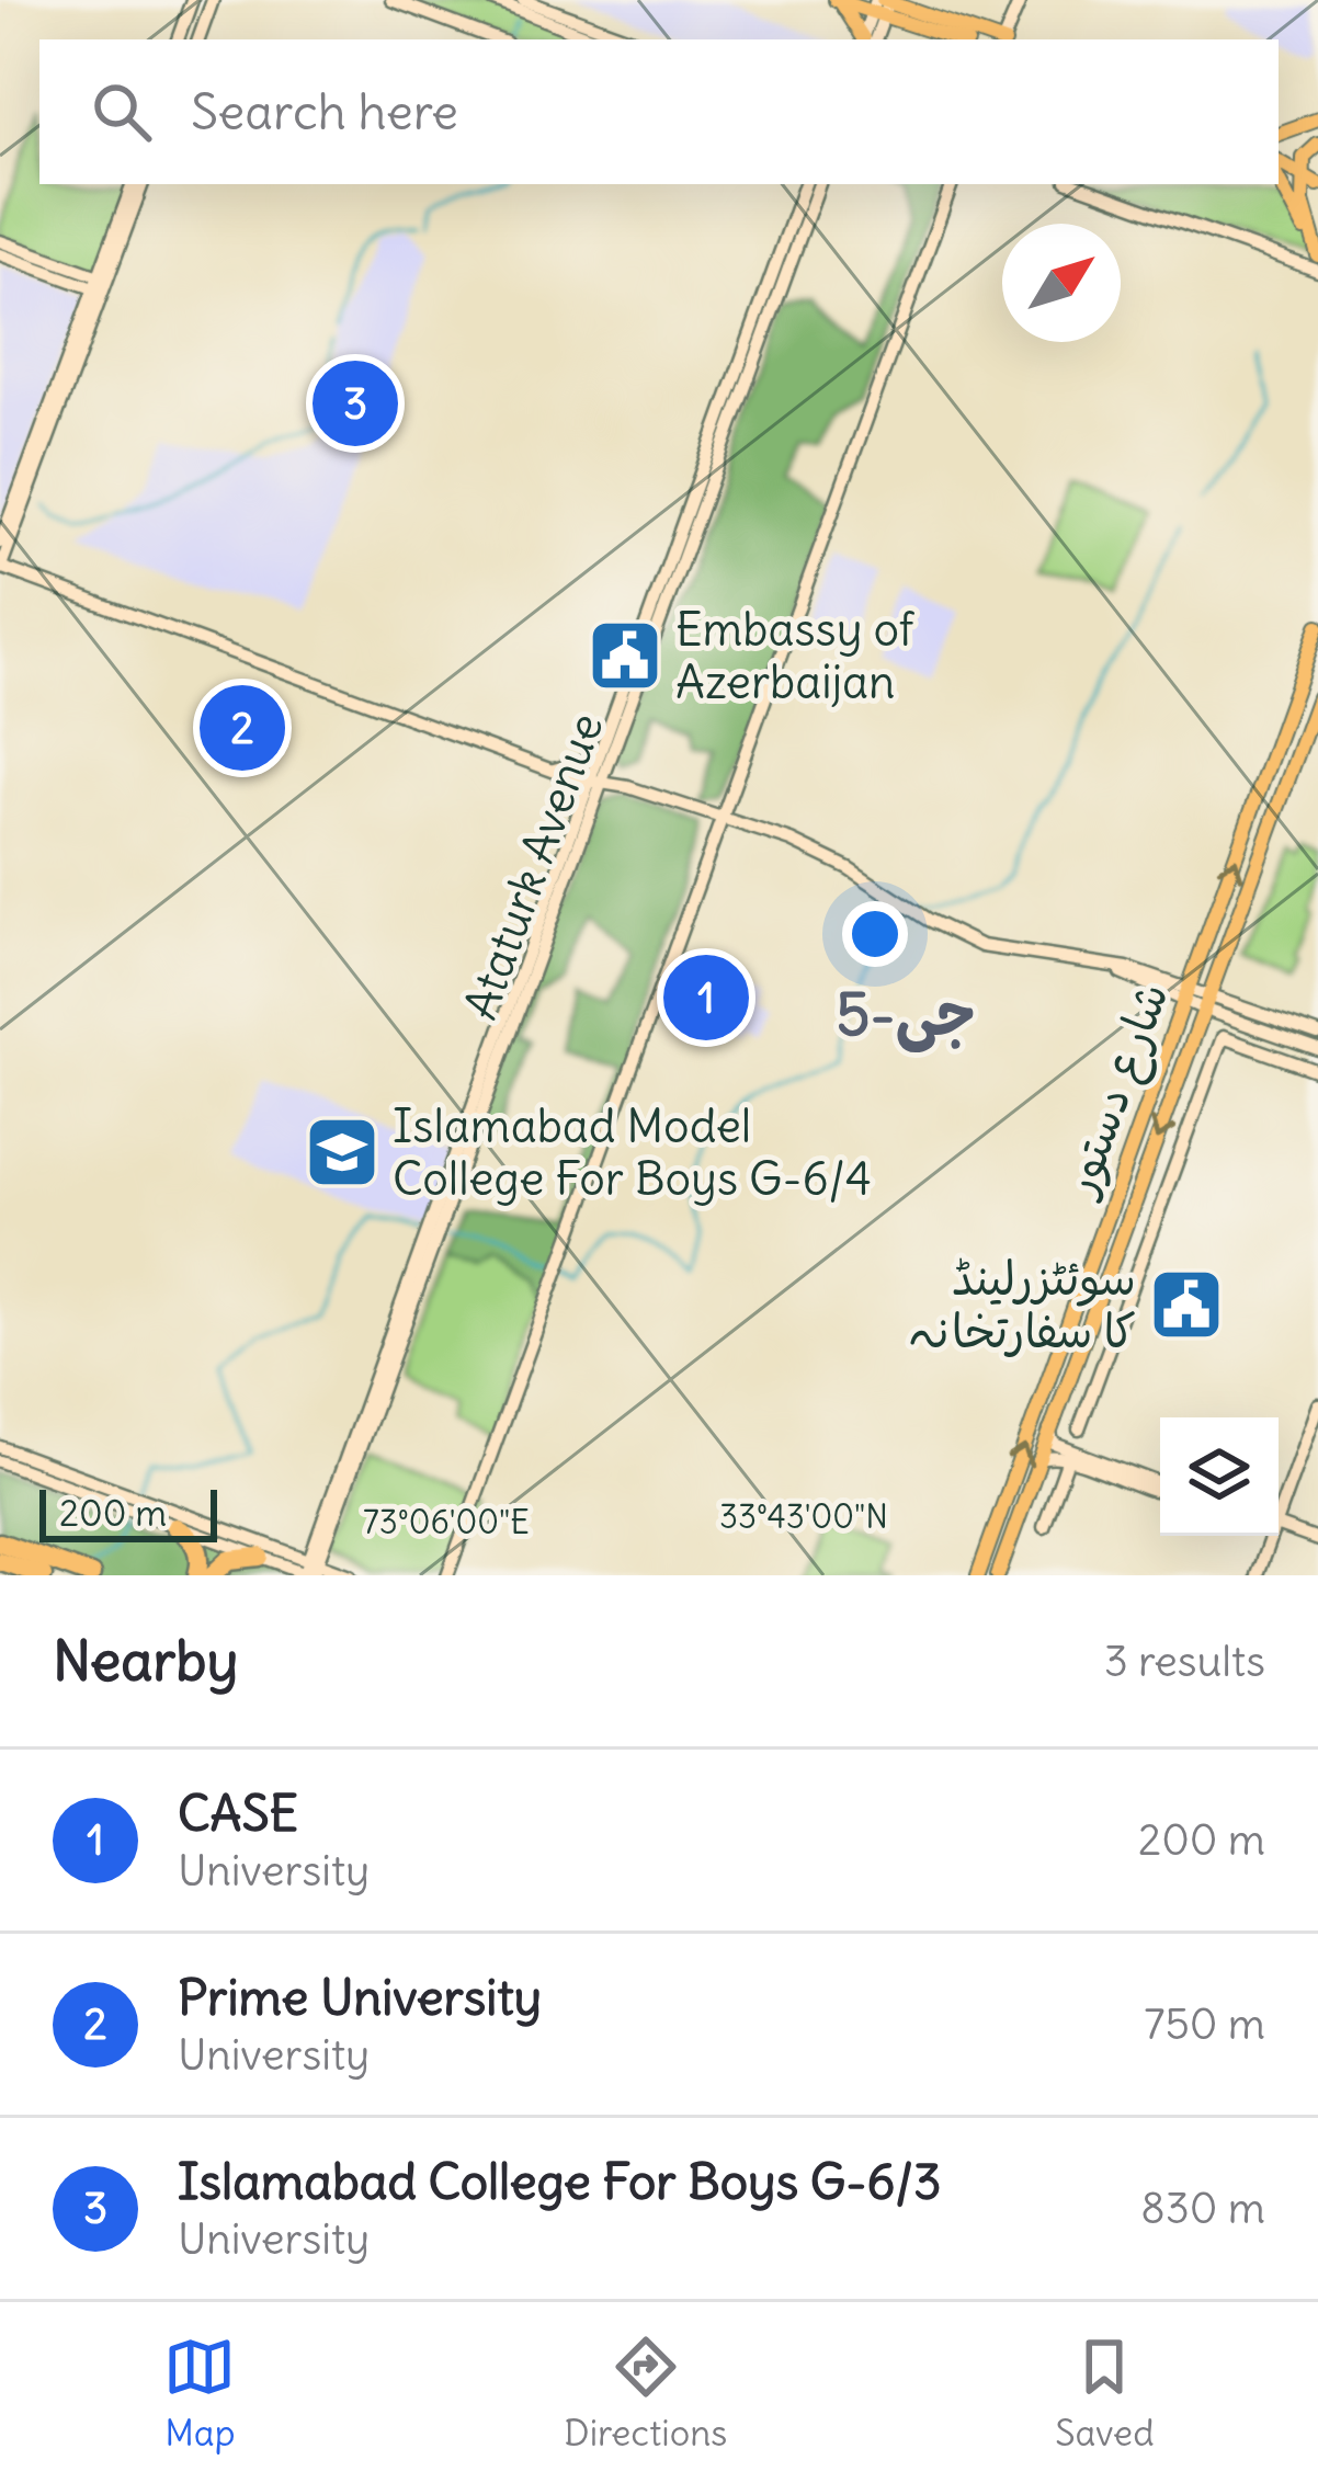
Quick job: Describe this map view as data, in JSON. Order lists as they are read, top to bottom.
{
  "streets": {
    "main road": ["شارع دستور"],
    "street": ["Ataturk Avenue"]
  },
  "districts": ["جی-5"],
  "places": {
    "public building": ["Embassy of Azerbaijan", "سوئٹزرلینڈ کا سفارتخانہ"],
    "school or university": ["Islamabad Model College For Boys G-6/4"]
  },
  "scale_bar": "200 m",
  "north": "top right",
  "page": {
    "search": "Search here",
    "pins": ["3", "2", "1"],
    "scale": "200 m",
    "heading": ["Nearby", "3 results"],
    "list": [
      {
        "mark": "1",
        "name": "CASE",
        "note": "University",
        "value": "200 m"
      },
      {
        "mark": "2",
        "name": "Prime University",
        "note": "University",
        "value": "750 m"
      },
      {
        "mark": "3",
        "name": "Islamabad College For Boys G-6/3",
        "note": "University",
        "value": "830 m"
      }
    ],
    "nav": ["Map", "Directions", "Saved"]
  },
  "coordinates": ["33°43'00\"N", "73°06'00\"E"]
}
